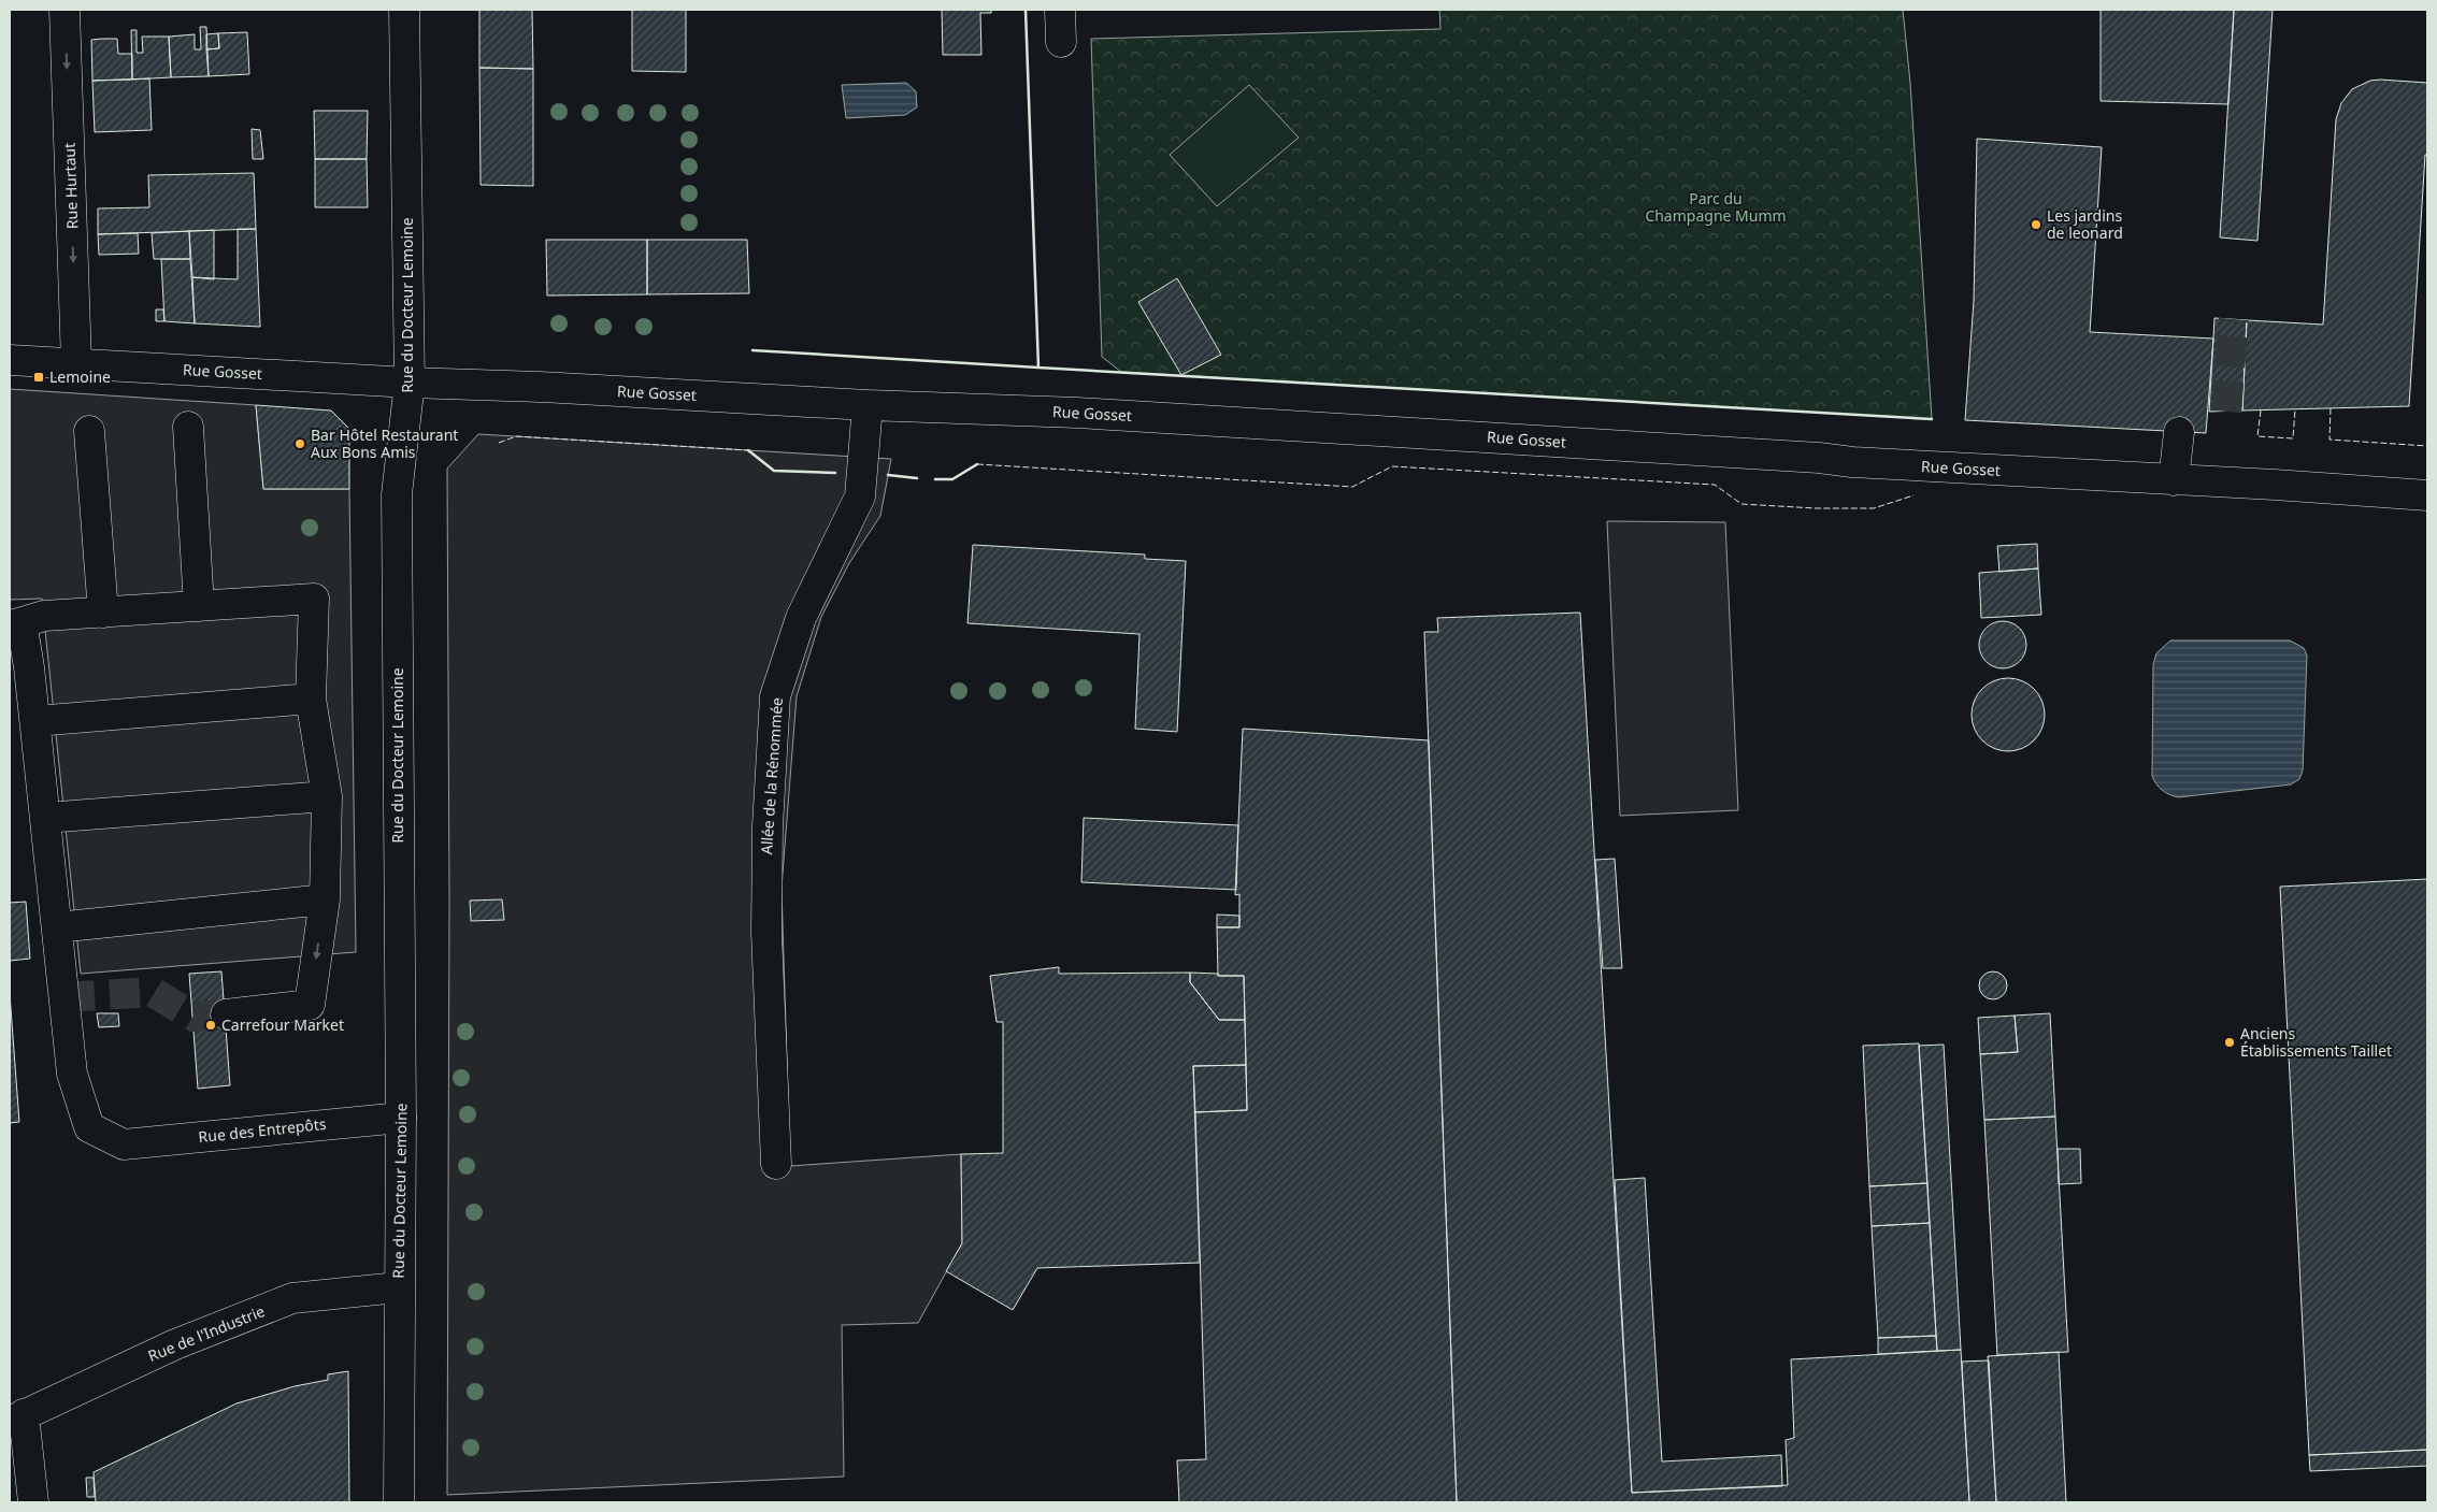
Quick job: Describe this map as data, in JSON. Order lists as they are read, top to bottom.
{
  "streets": {
    "street": [
      "Rue Hurtaut",
      "Rue du Docteur Lemoine",
      "Rue Gosset",
      "Allée de la Rénommée",
      "Rue des Entrepôts",
      "Rue de l'Industrie"
    ]
  },
  "crossings": [
    ["Rue Hurtaut", "Rue Gosset"],
    ["Rue du Docteur Lemoine", "Rue Gosset"],
    ["Rue du Docteur Lemoine", "Rue des Entrepôts"],
    ["Rue du Docteur Lemoine", "Rue de l'Industrie"],
    ["Rue Gosset", "Allée de la Rénommée"]
  ],
  "one_way": ["Rue Hurtaut"],
  "parks": ["Parc du Champagne Mumm"],
  "places": {
    "other": [
      "Les jardins de leonard",
      "Bar Hôtel Restaurant Aux Bons Amis",
      "Carrefour Market",
      "Anciens Établissements Taillet"
    ],
    "transit": ["Lemoine"]
  }
}
